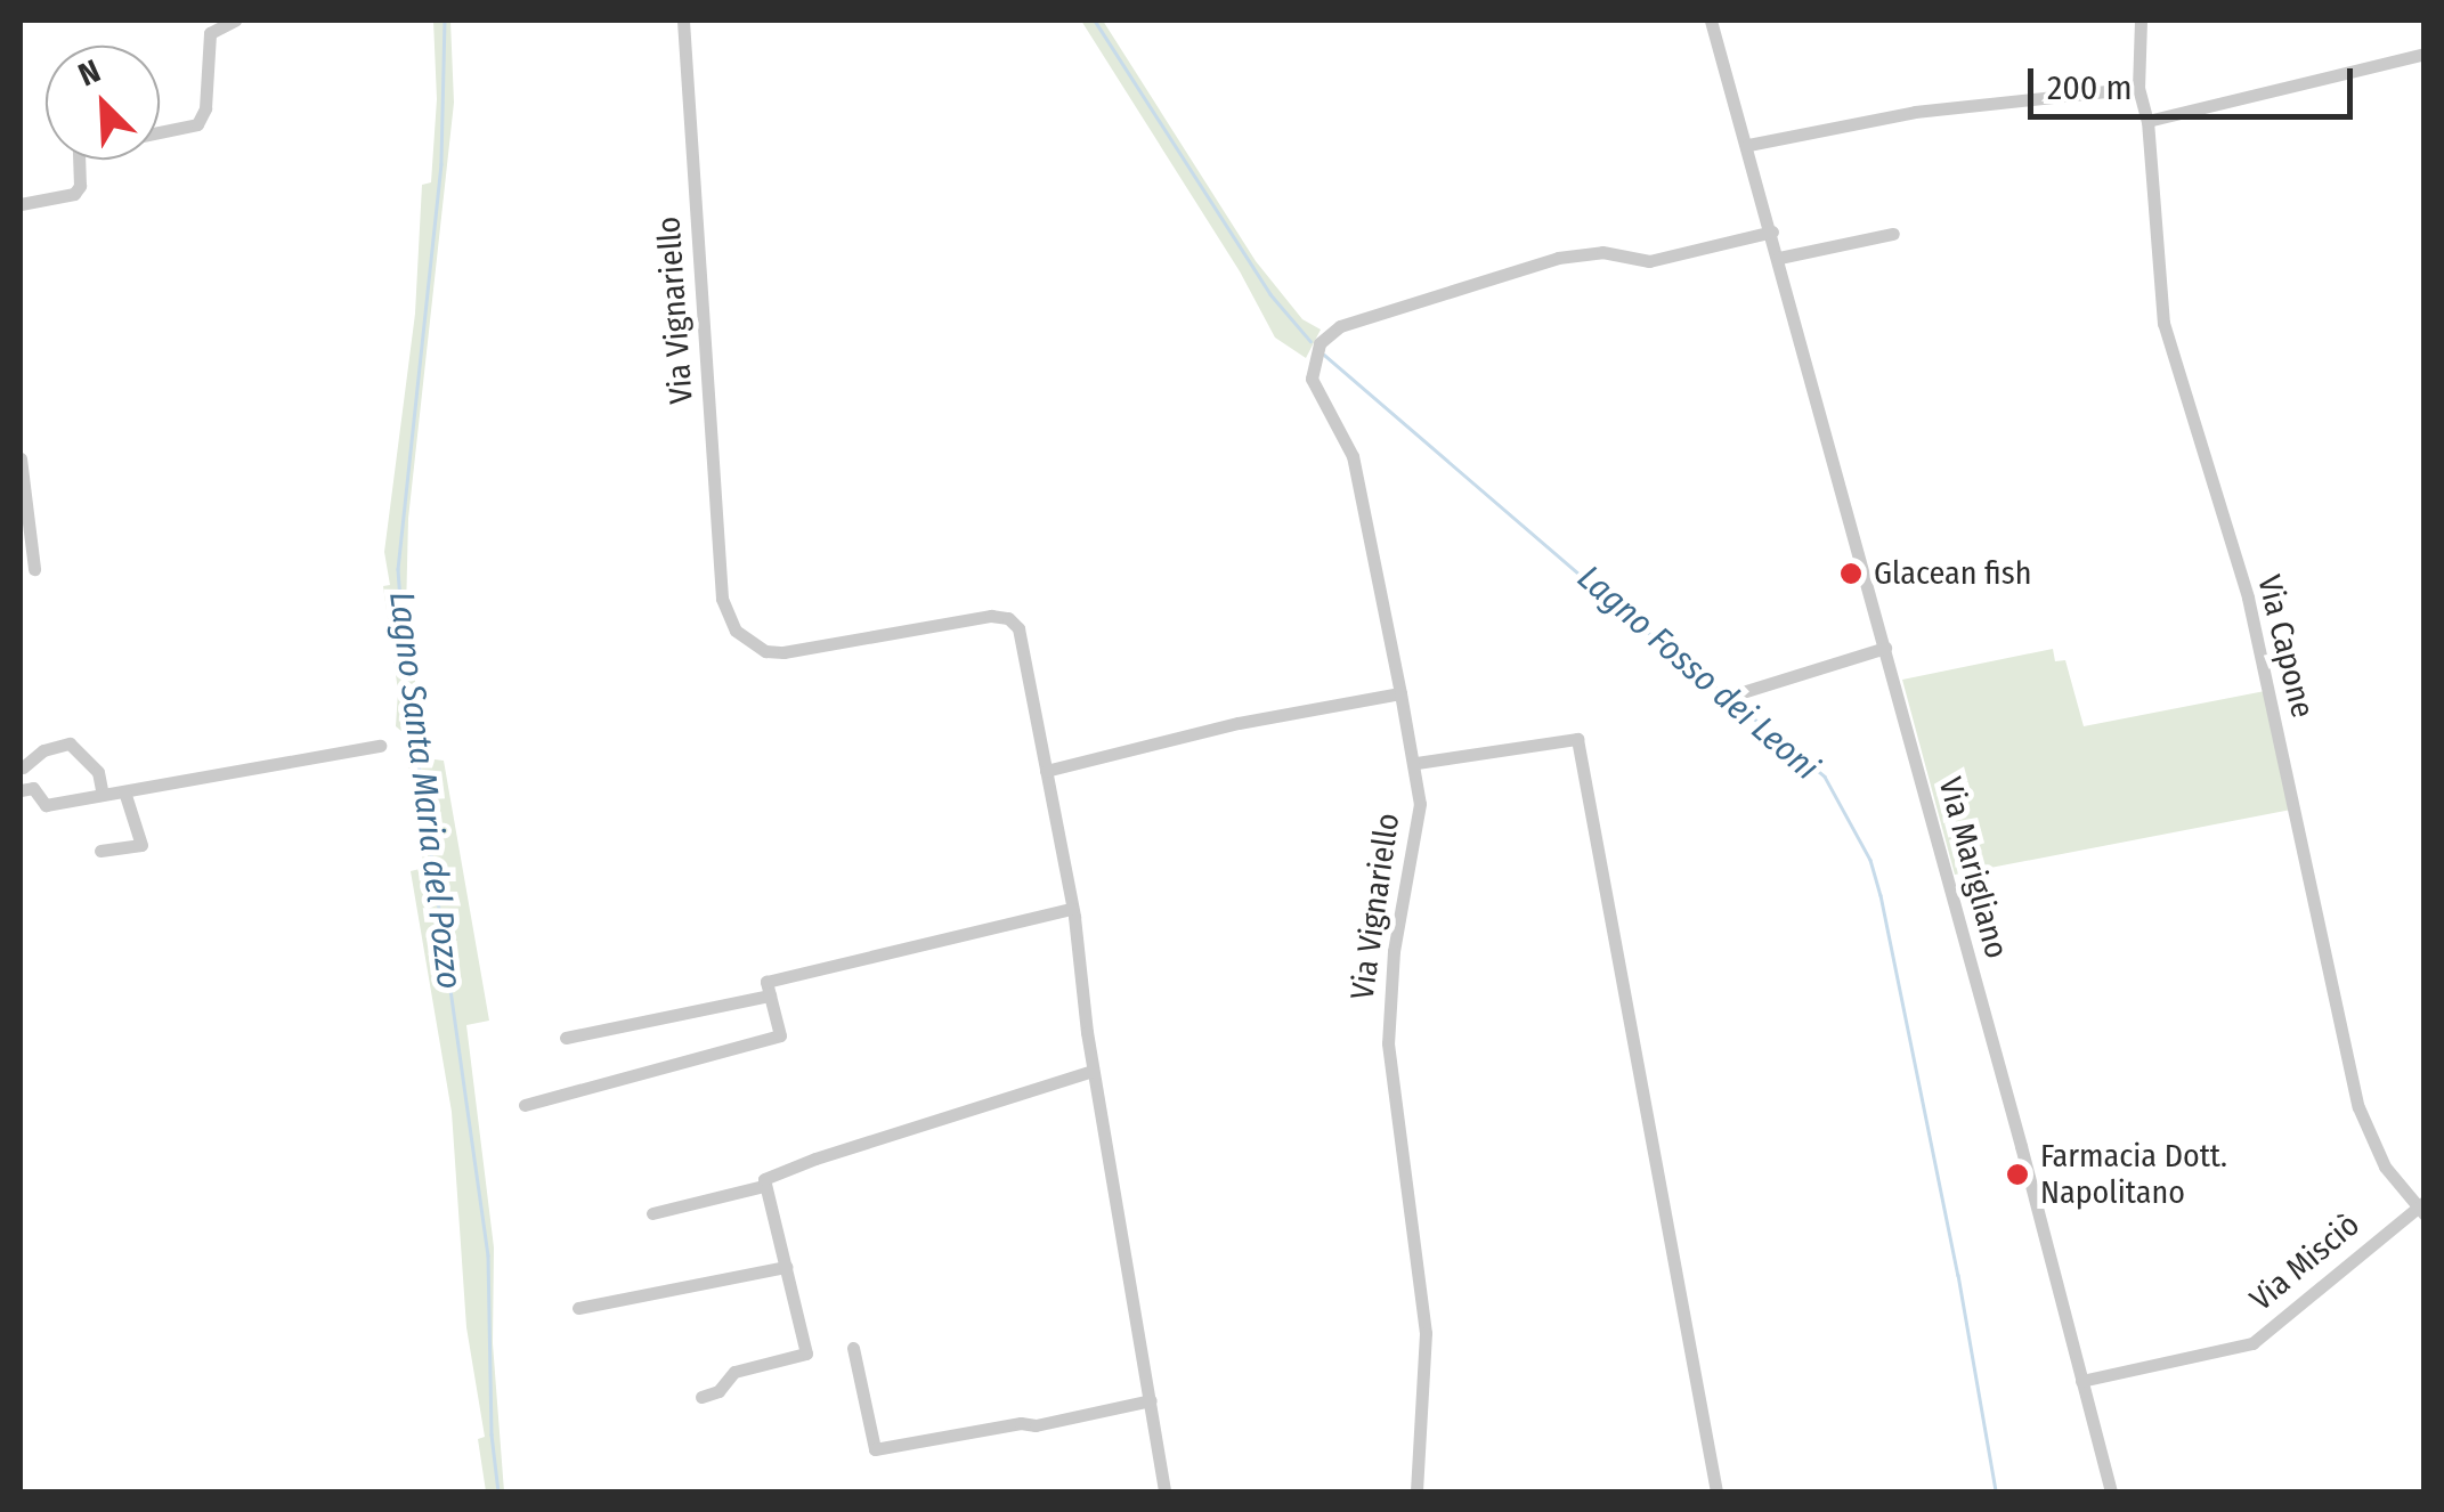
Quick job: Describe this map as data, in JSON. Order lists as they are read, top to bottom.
{
  "streets": {
    "street": [
      "Via Vignariello",
      "Via Capone",
      "Via Marigliano",
      "Via Misciò"
    ]
  },
  "crossings": [
    ["Via Vignariello", "Via Marigliano"],
    ["Via Capone", "Via Misciò"],
    ["Via Marigliano", "Via Misciò"]
  ],
  "water": ["Lagno Fosso dei Leoni", "Lagno Santa Maria del Pozzo"],
  "places": ["Glacean fish", "Farmacia Dott. Napolitano"],
  "scale_bar": "200 m",
  "north": "top left"
}
